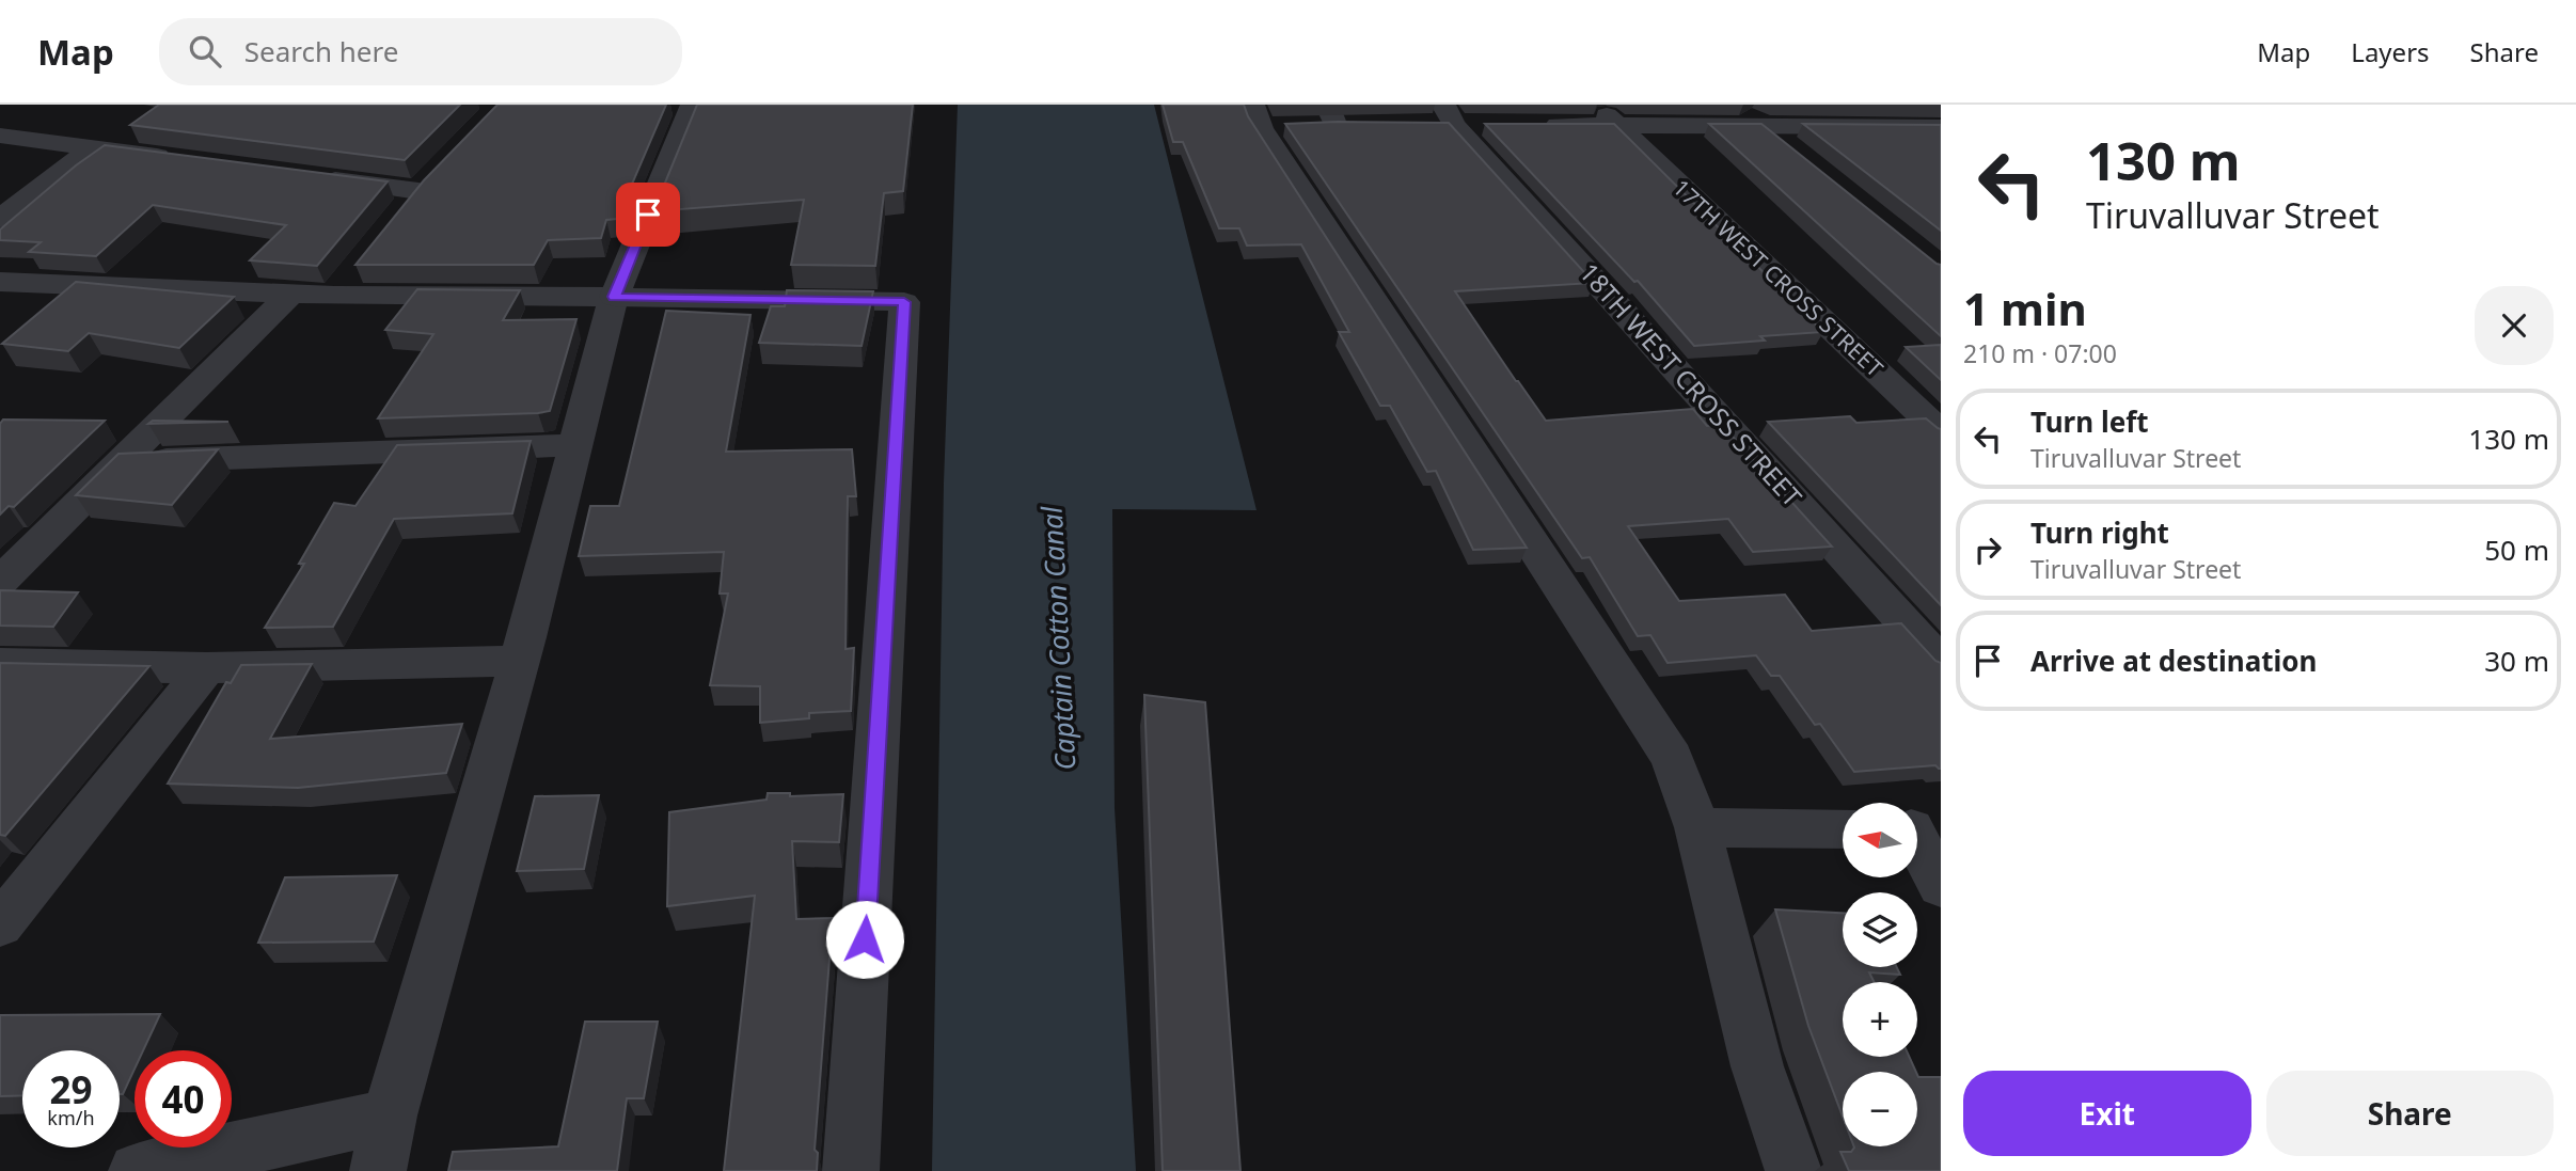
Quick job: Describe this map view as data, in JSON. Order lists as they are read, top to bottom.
{
  "streets": {
    "street": ["17TH WEST CROSS STREET", "18TH WEST CROSS STREET"]
  },
  "water": ["Captain Cotton Canal"],
  "north": "left",
  "page": {
    "header": "Map",
    "search": "Search here",
    "nav": ["Map", "Layers", "Share"],
    "turn": ["130 m", "Tiruvalluvar Street"],
    "heading": ["1 min", "210 m · 07:00"],
    "list": [
      {
        "name": "Turn left",
        "note": "Tiruvalluvar Street",
        "value": "130 m"
      },
      {
        "name": "Turn right",
        "note": "Tiruvalluvar Street",
        "value": "50 m"
      },
      {
        "name": "Arrive at destination",
        "value": "30 m"
      }
    ],
    "map_buttons": ["+", "−"],
    "speed": "29 km/h",
    "limit": "40",
    "buttons": ["Exit", "Share"]
  }
}
